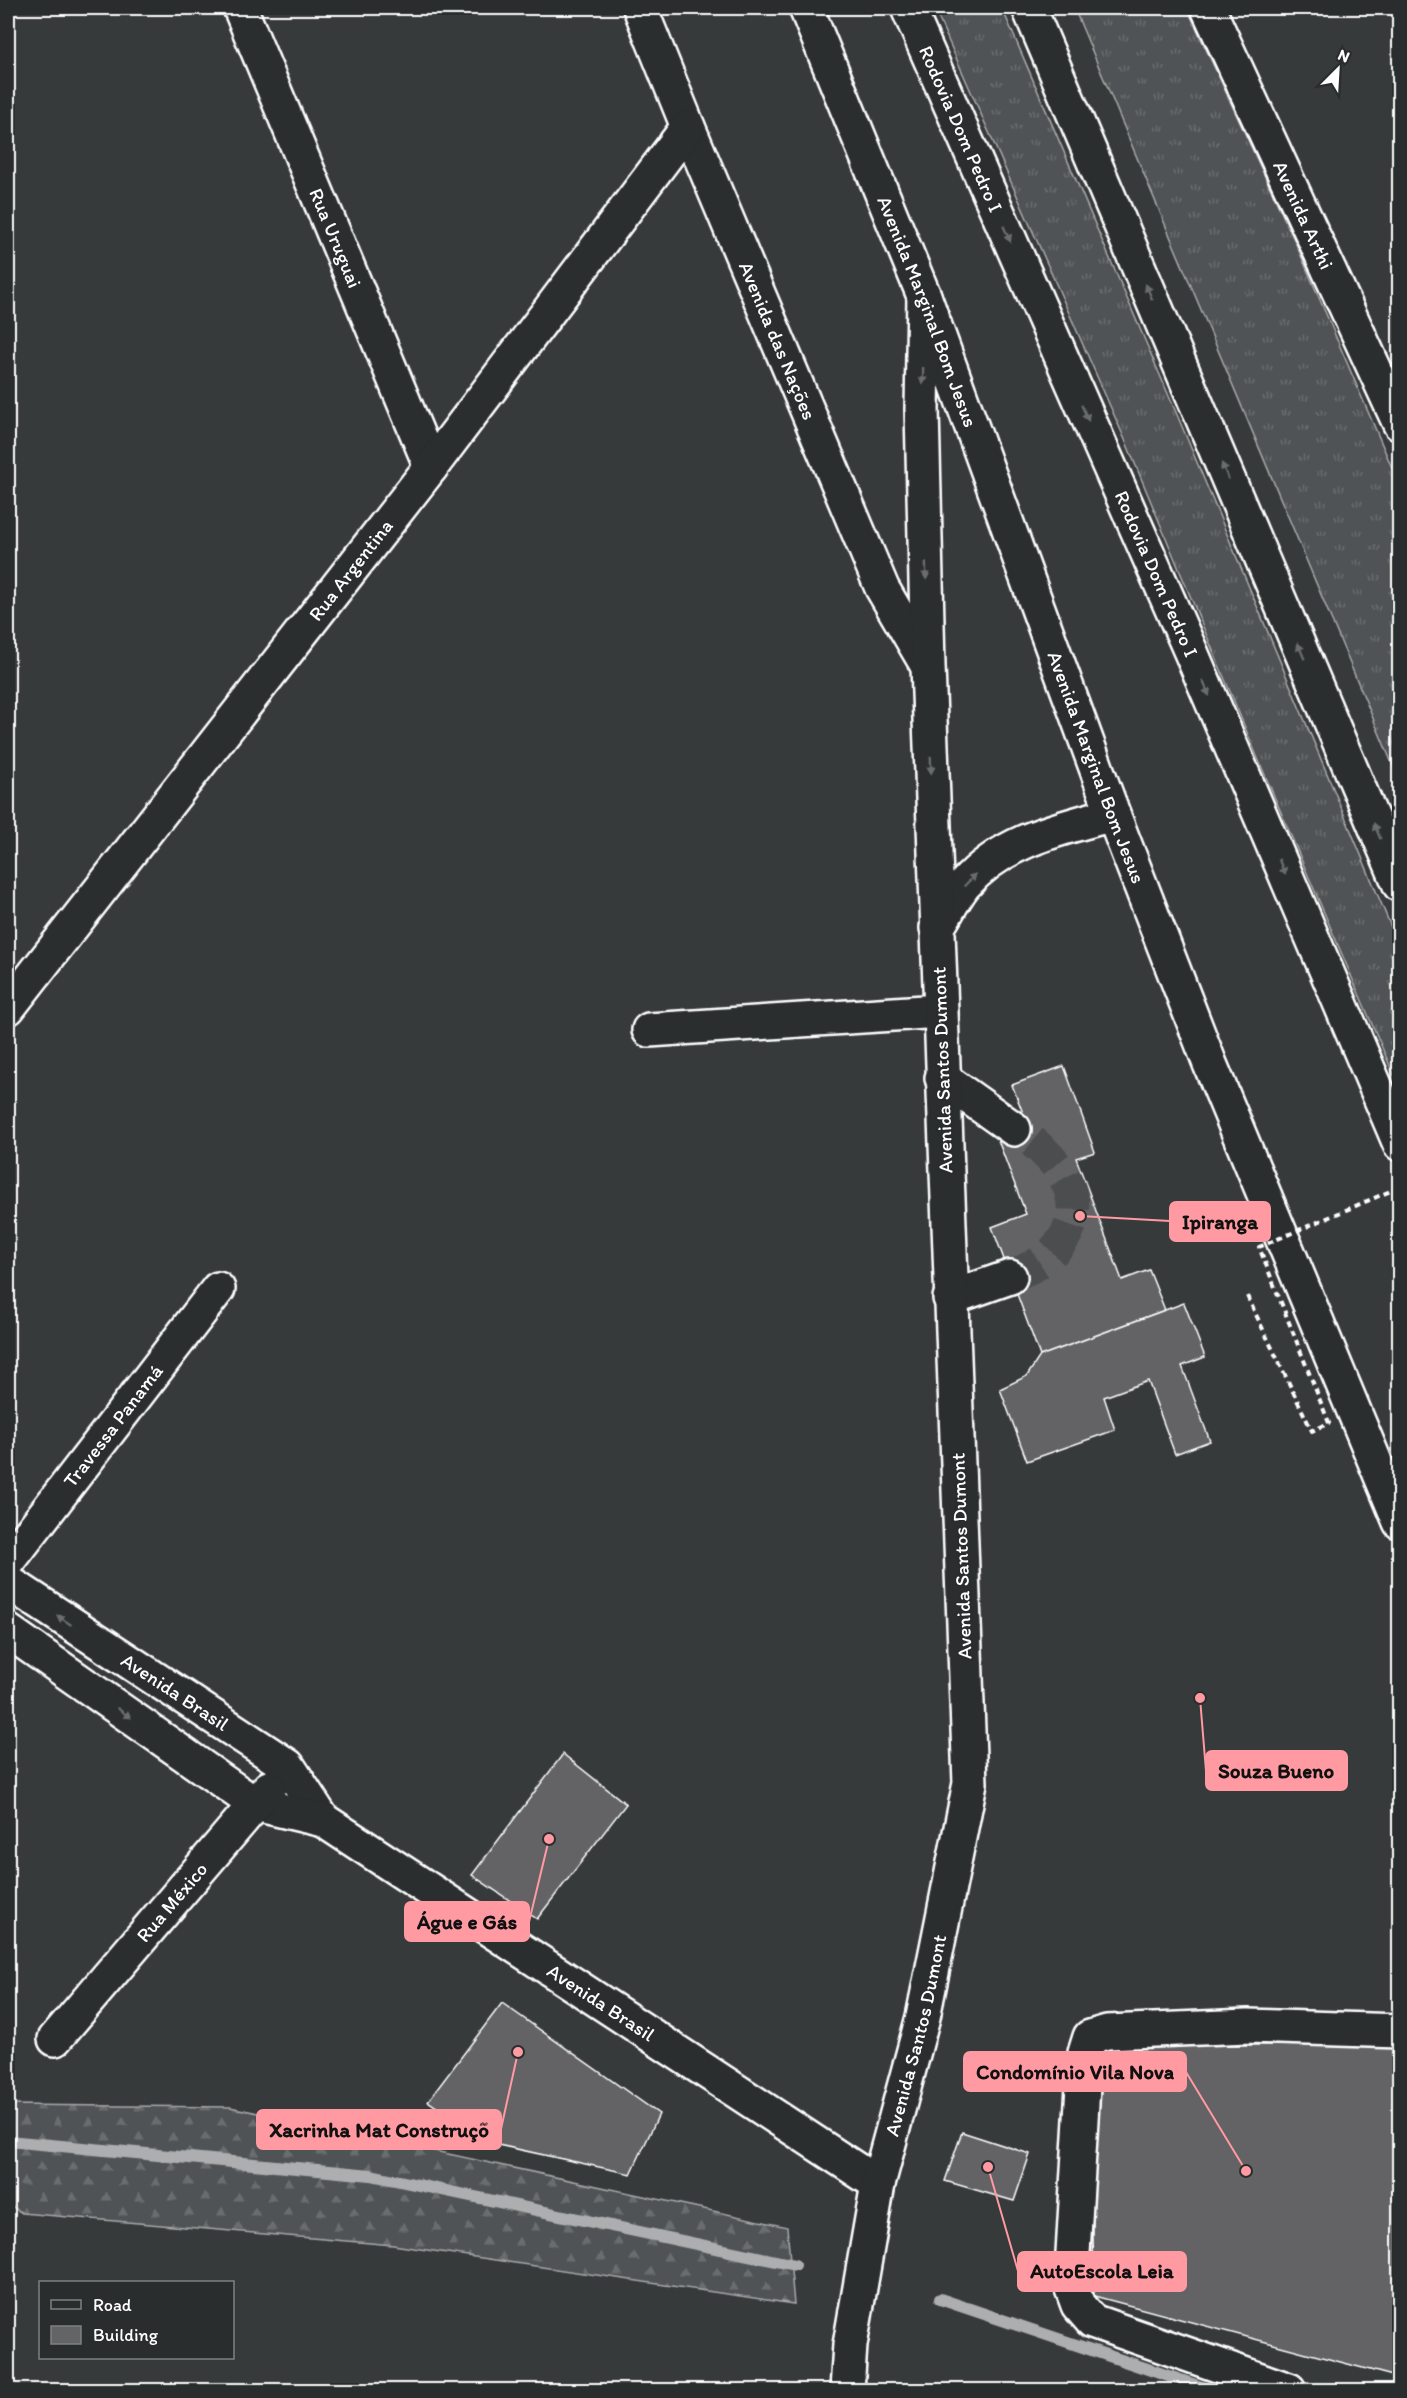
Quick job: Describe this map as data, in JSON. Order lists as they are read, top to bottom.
{
  "streets": {
    "main road": [
      "Rodovia Dom Pedro I",
      "Avenida Arthi",
      "Rua Uruguai",
      "Avenida Marginal Bom Jesus",
      "Avenida das Nações",
      "Rua Argentina",
      "Avenida Santos Dumont",
      "Travessa Panamá",
      "Avenida Brasil",
      "Rua México"
    ]
  },
  "crossings": [
    ["Rua Uruguai", "Rua Argentina"],
    ["Avenida Marginal Bom Jesus", "Avenida Santos Dumont"],
    ["Avenida das Nações", "Rua Argentina"],
    ["Avenida das Nações", "Avenida Santos Dumont"],
    ["Avenida Santos Dumont", "Avenida Brasil"],
    ["Avenida Brasil", "Rua México"]
  ],
  "places": [
    "Ipiranga",
    "Souza Bueno",
    "Águe e Gás",
    "Xacrinha Mat Construçõ",
    "AutoEscola Leia",
    "Condomínio Vila Nova"
  ],
  "legend": ["Road", "Building"],
  "north": "top right"
}
